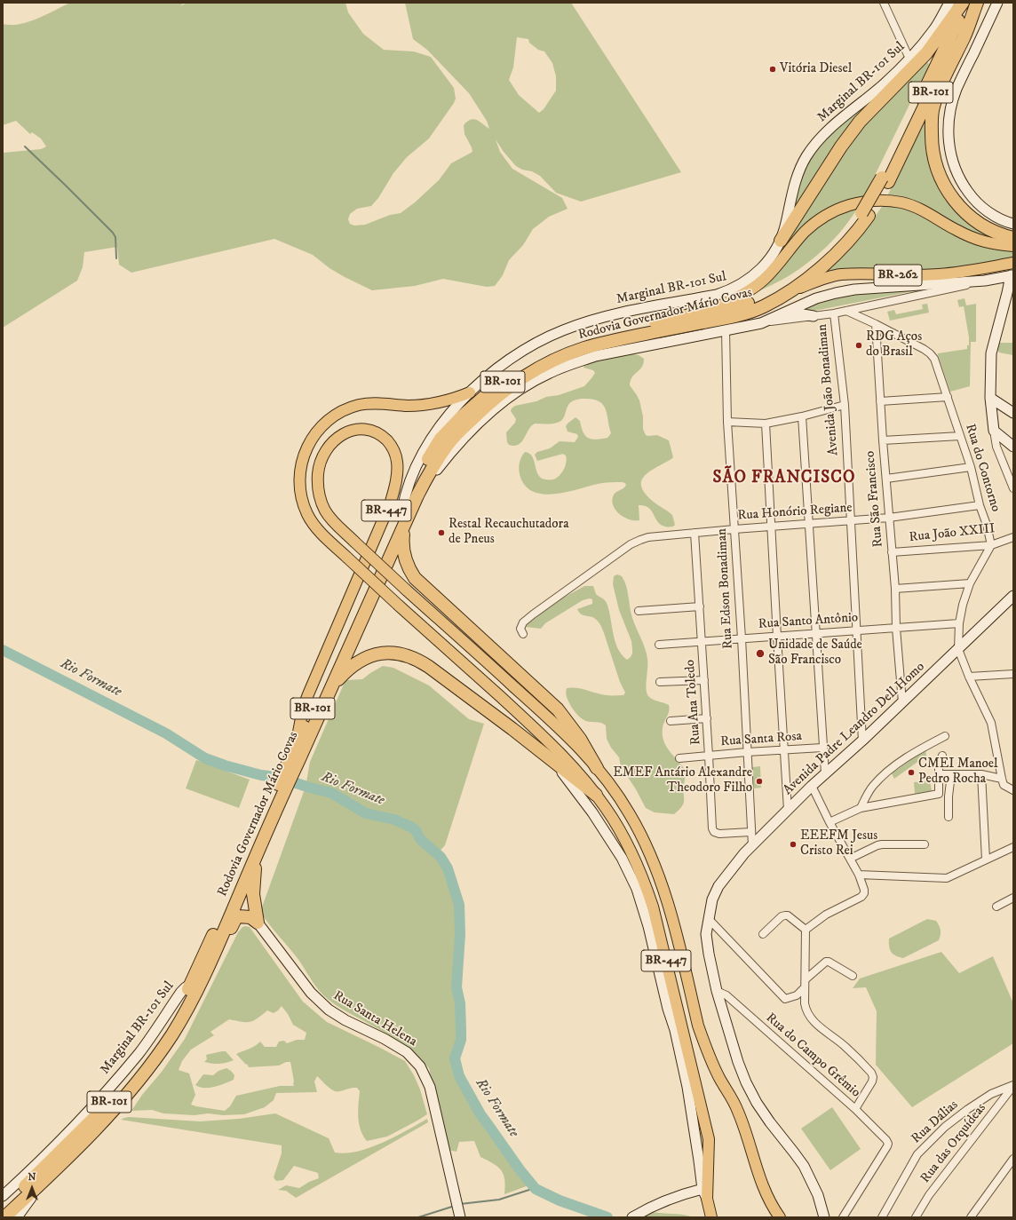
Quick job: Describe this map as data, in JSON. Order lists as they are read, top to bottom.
{
  "streets": {
    "highway": ["BR-101", "Rodovia Governador Mário Covas"],
    "main road": ["BR-262", "BR-447"],
    "street": [
      "Marginal BR-101 Sul",
      "Avenida João Bonadiman",
      "Rua do Contorno",
      "Rua São Francisco",
      "Rua Honório Regiane",
      "Rua João XXIII",
      "Rua Edson Bonadiman",
      "Rua Santo Antônio",
      "Rua Ana Toledo",
      "Avenida Padre Leandro Dell Homo",
      "Rua Santa Rosa",
      "Rua Santa Helena",
      "Rua do Campo Grêmio",
      "Rua Dálias",
      "Rua das Orquídeas"
    ]
  },
  "crossings": [
    ["Marginal BR-101 Sul", "Rodovia Governador Mário Covas"],
    ["Marginal BR-101 Sul", "BR-447"],
    ["BR-262", "Rodovia Governador Mário Covas"],
    ["Rodovia Governador Mário Covas", "BR-447"],
    ["Avenida João Bonadiman", "Rua Honório Regiane"],
    ["Avenida João Bonadiman", "Rua Santo Antônio"],
    ["Avenida João Bonadiman", "Avenida Padre Leandro Dell Homo"],
    ["Rua do Contorno", "Rua São Francisco"],
    ["Rua do Contorno", "Rua Honório Regiane"],
    ["Rua do Contorno", "Rua João XXIII"],
    ["Rua São Francisco", "Rua Honório Regiane"],
    ["Rua São Francisco", "Rua João XXIII"],
    ["Rua São Francisco", "Rua Santo Antônio"],
    ["Rua São Francisco", "Avenida Padre Leandro Dell Homo"],
    ["Rua Honório Regiane", "Rua Edson Bonadiman"],
    ["Rua Honório Regiane", "Rua Ana Toledo"],
    ["Rua Edson Bonadiman", "Rua Santo Antônio"],
    ["Rua Edson Bonadiman", "Rua Ana Toledo"],
    ["Rua Edson Bonadiman", "Avenida Padre Leandro Dell Homo"],
    ["Rua Edson Bonadiman", "Rua Santa Rosa"],
    ["Rua Santo Antônio", "Rua Ana Toledo"],
    ["Rua Ana Toledo", "Rua Santa Rosa"],
    ["Avenida Padre Leandro Dell Homo", "Rua do Campo Grêmio"],
    ["Rua Dálias", "Rua das Orquídeas"]
  ],
  "districts": ["SÃO FRANCISCO"],
  "water": ["Rio Formate"],
  "places": [
    "Vitória Diesel",
    "RDG Aços do Brasil",
    "Restal Recauchutadora de Pneus",
    "Unidade de Saúde São Francisco",
    "CMEI Manoel Pedro Rocha",
    "EMEF Antário Alexandre Theodoro Filho",
    "EEEFM Jesus Cristo Rei"
  ],
  "north": "top"
}
